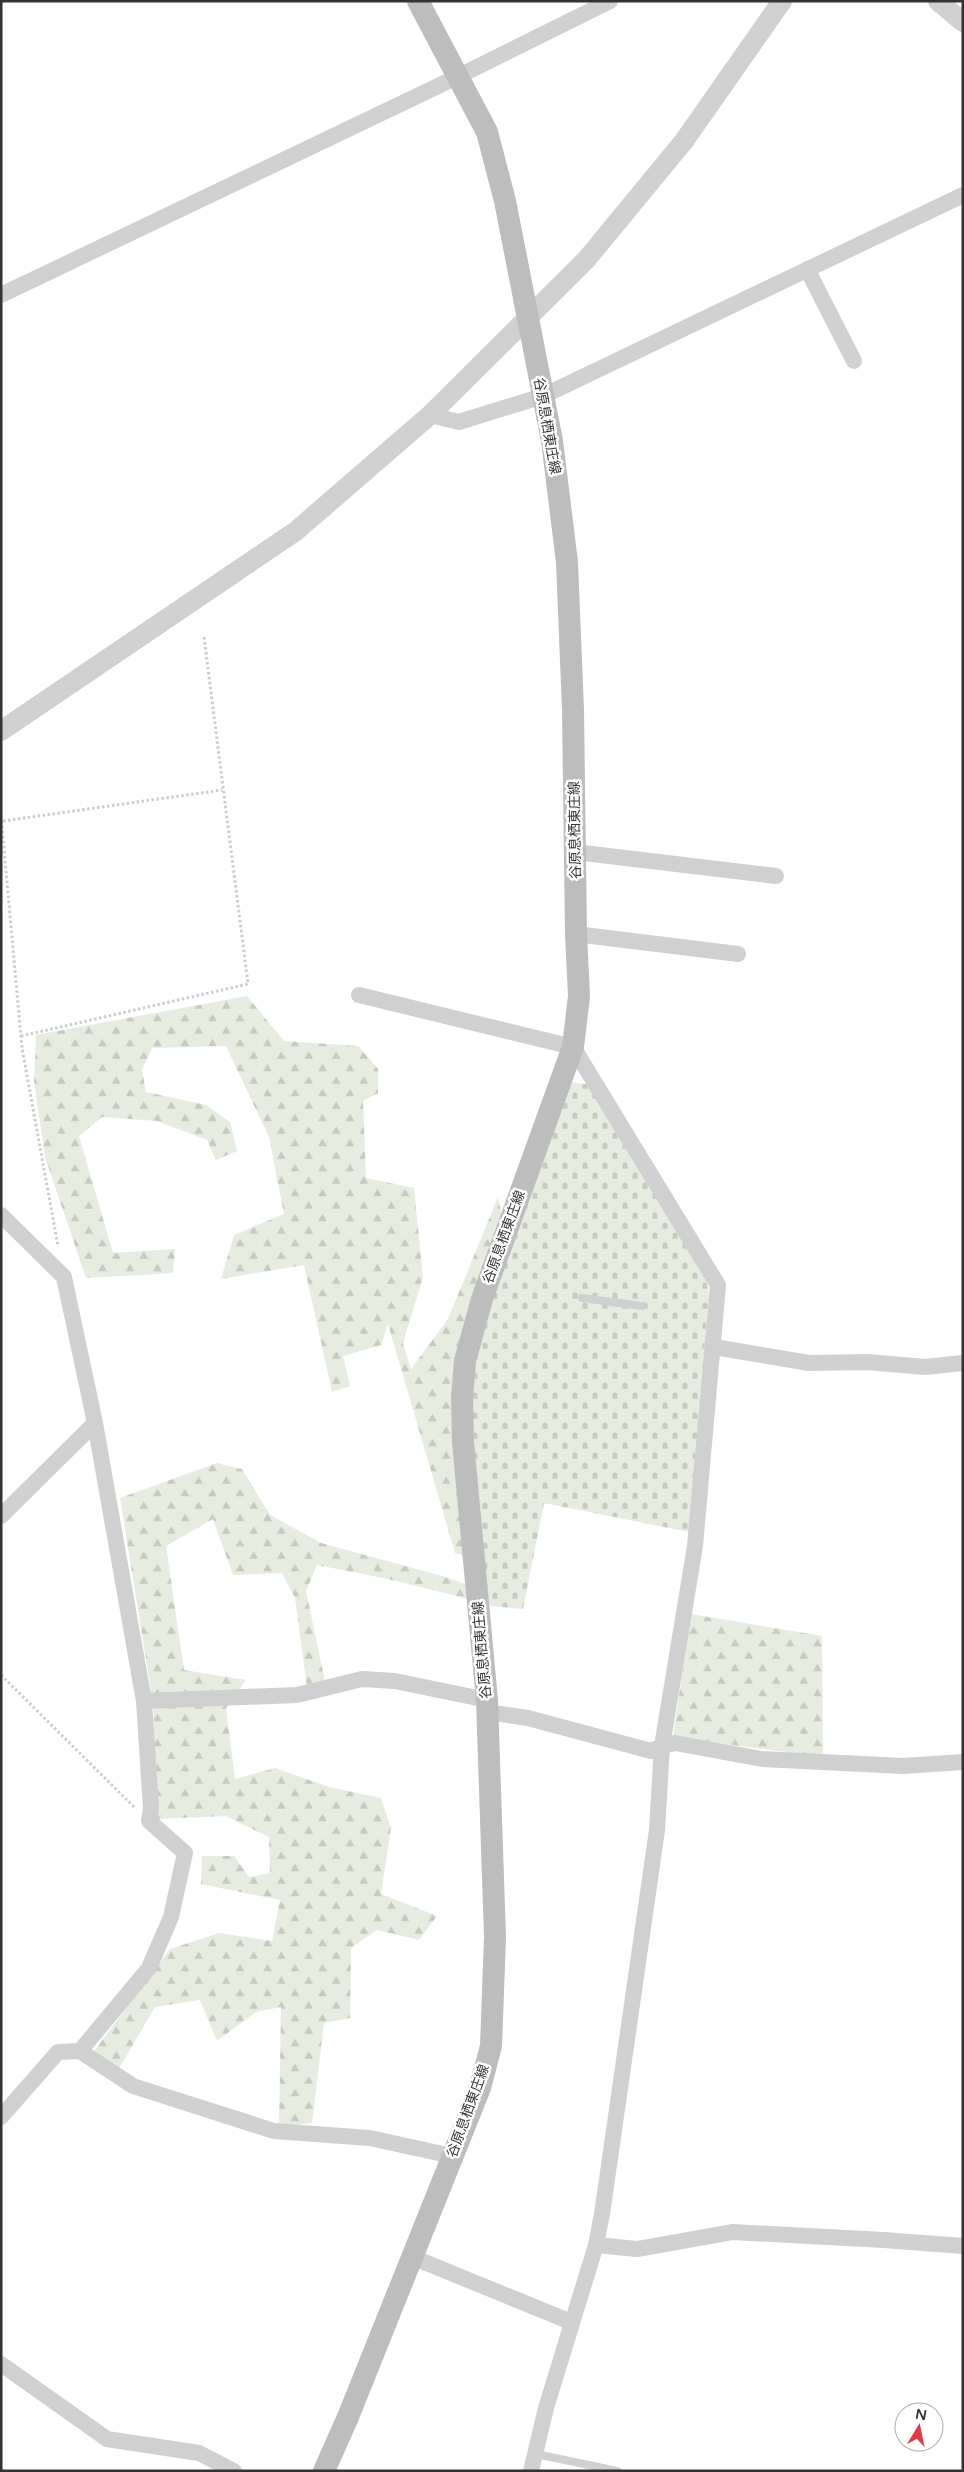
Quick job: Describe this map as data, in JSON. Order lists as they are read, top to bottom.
{
  "streets": {
    "main road": ["谷原息栖東庄線"]
  },
  "north": "top"
}
